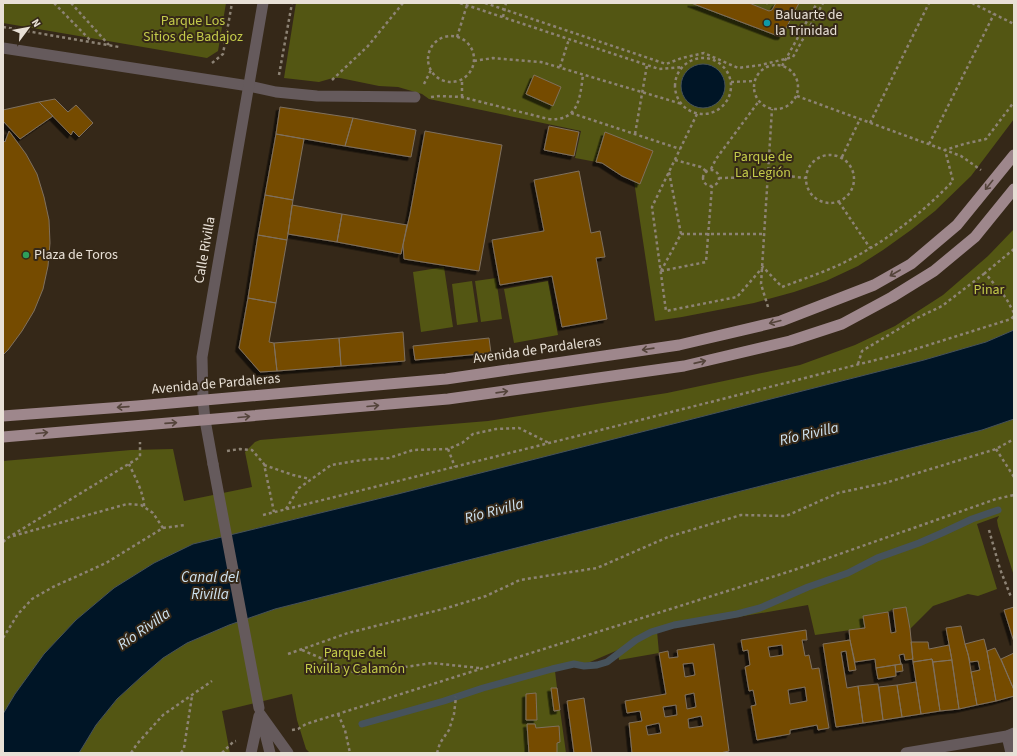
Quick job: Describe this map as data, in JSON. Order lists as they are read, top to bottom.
{
  "streets": {
    "main road": ["Avenida de Pardaleras"],
    "street": ["Calle Rivilla"]
  },
  "crossings": [
    ["Calle Rivilla", "Avenida de Pardaleras"]
  ],
  "water": ["Río Rivilla", "Canal del Rivilla"],
  "parks": [
    "Parque Los Sitios de Badajoz",
    "Parque de La Legión",
    "Pinar",
    "Parque del Rivilla y Calamón"
  ],
  "places": ["Baluarte de la Trinidad", "Plaza de Toros"],
  "north": "top right"
}
